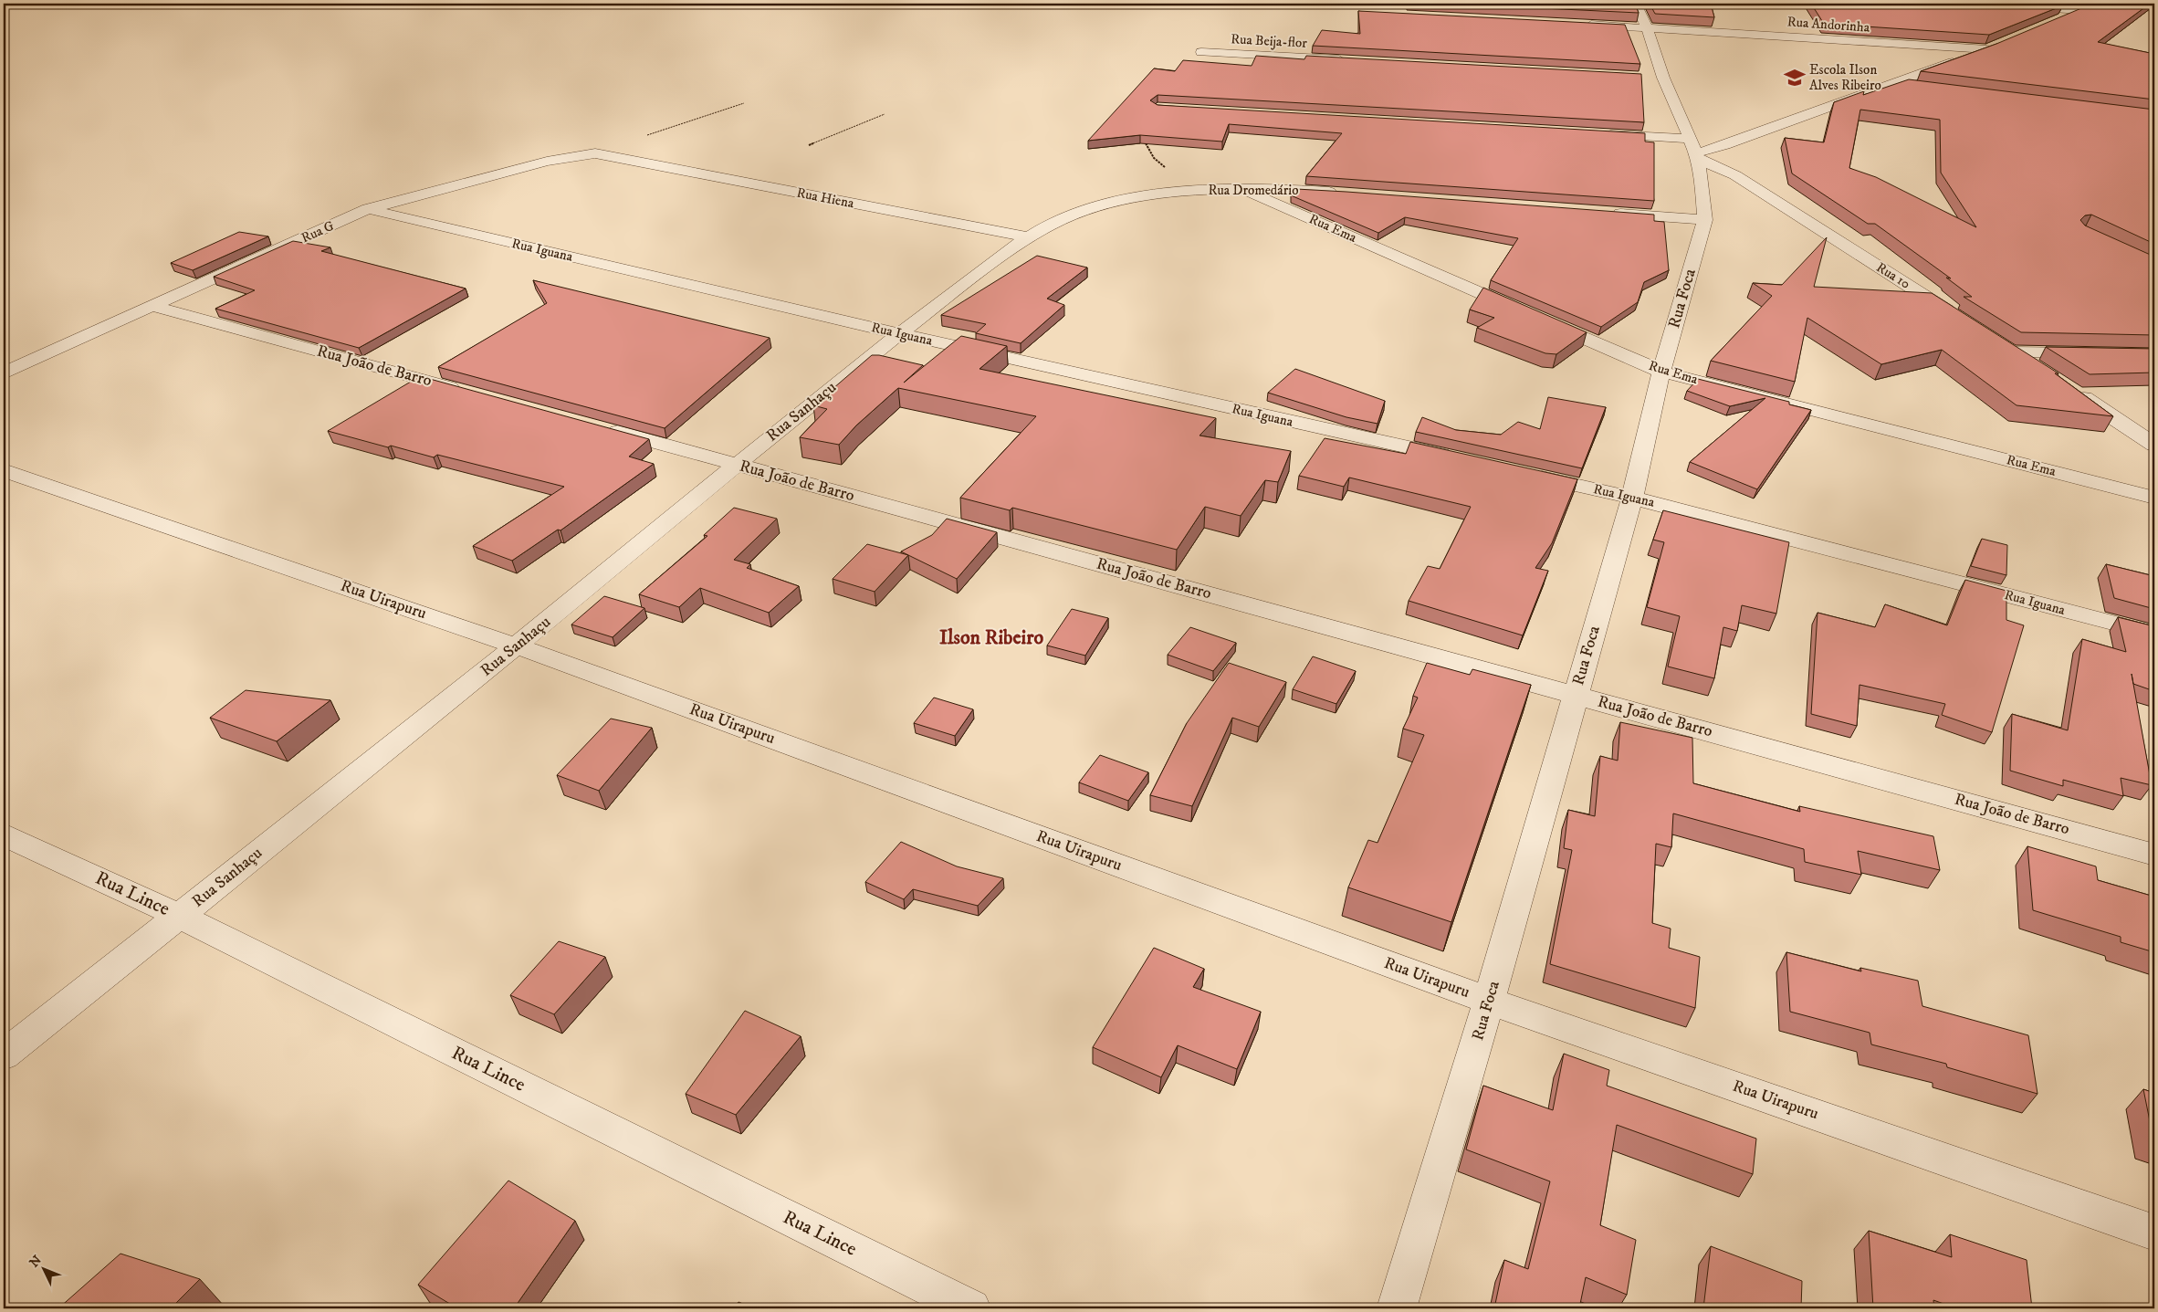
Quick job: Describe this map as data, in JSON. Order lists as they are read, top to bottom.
{
  "streets": {
    "street": [
      "Rua Andorinha",
      "Rua Beija-flor",
      "Rua Dromedário",
      "Rua Hiena",
      "Rua Ema",
      "Rua G",
      "Rua Iguana",
      "Rua 10",
      "Rua Foca",
      "Rua João de Barro",
      "Rua Sanhaçu",
      "Rua Uirapuru",
      "Rua Lince"
    ]
  },
  "crossings": [
    ["Rua Andorinha", "Rua Foca"],
    ["Rua Dromedário", "Rua Hiena"],
    ["Rua Dromedário", "Rua Ema"],
    ["Rua Dromedário", "Rua Sanhaçu"],
    ["Rua Hiena", "Rua G"],
    ["Rua Hiena", "Rua Sanhaçu"],
    ["Rua Ema", "Rua Foca"],
    ["Rua G", "Rua Iguana"],
    ["Rua G", "Rua João de Barro"],
    ["Rua Iguana", "Rua Foca"],
    ["Rua Iguana", "Rua Sanhaçu"],
    ["Rua 10", "Rua Foca"],
    ["Rua Foca", "Rua João de Barro"],
    ["Rua Foca", "Rua Uirapuru"],
    ["Rua João de Barro", "Rua Sanhaçu"],
    ["Rua Sanhaçu", "Rua Uirapuru"],
    ["Rua Sanhaçu", "Rua Lince"]
  ],
  "districts": ["Ilson Ribeiro"],
  "places": {
    "school or university": ["Escola Ilson Alves Ribeiro"]
  },
  "north": "top left"
}
